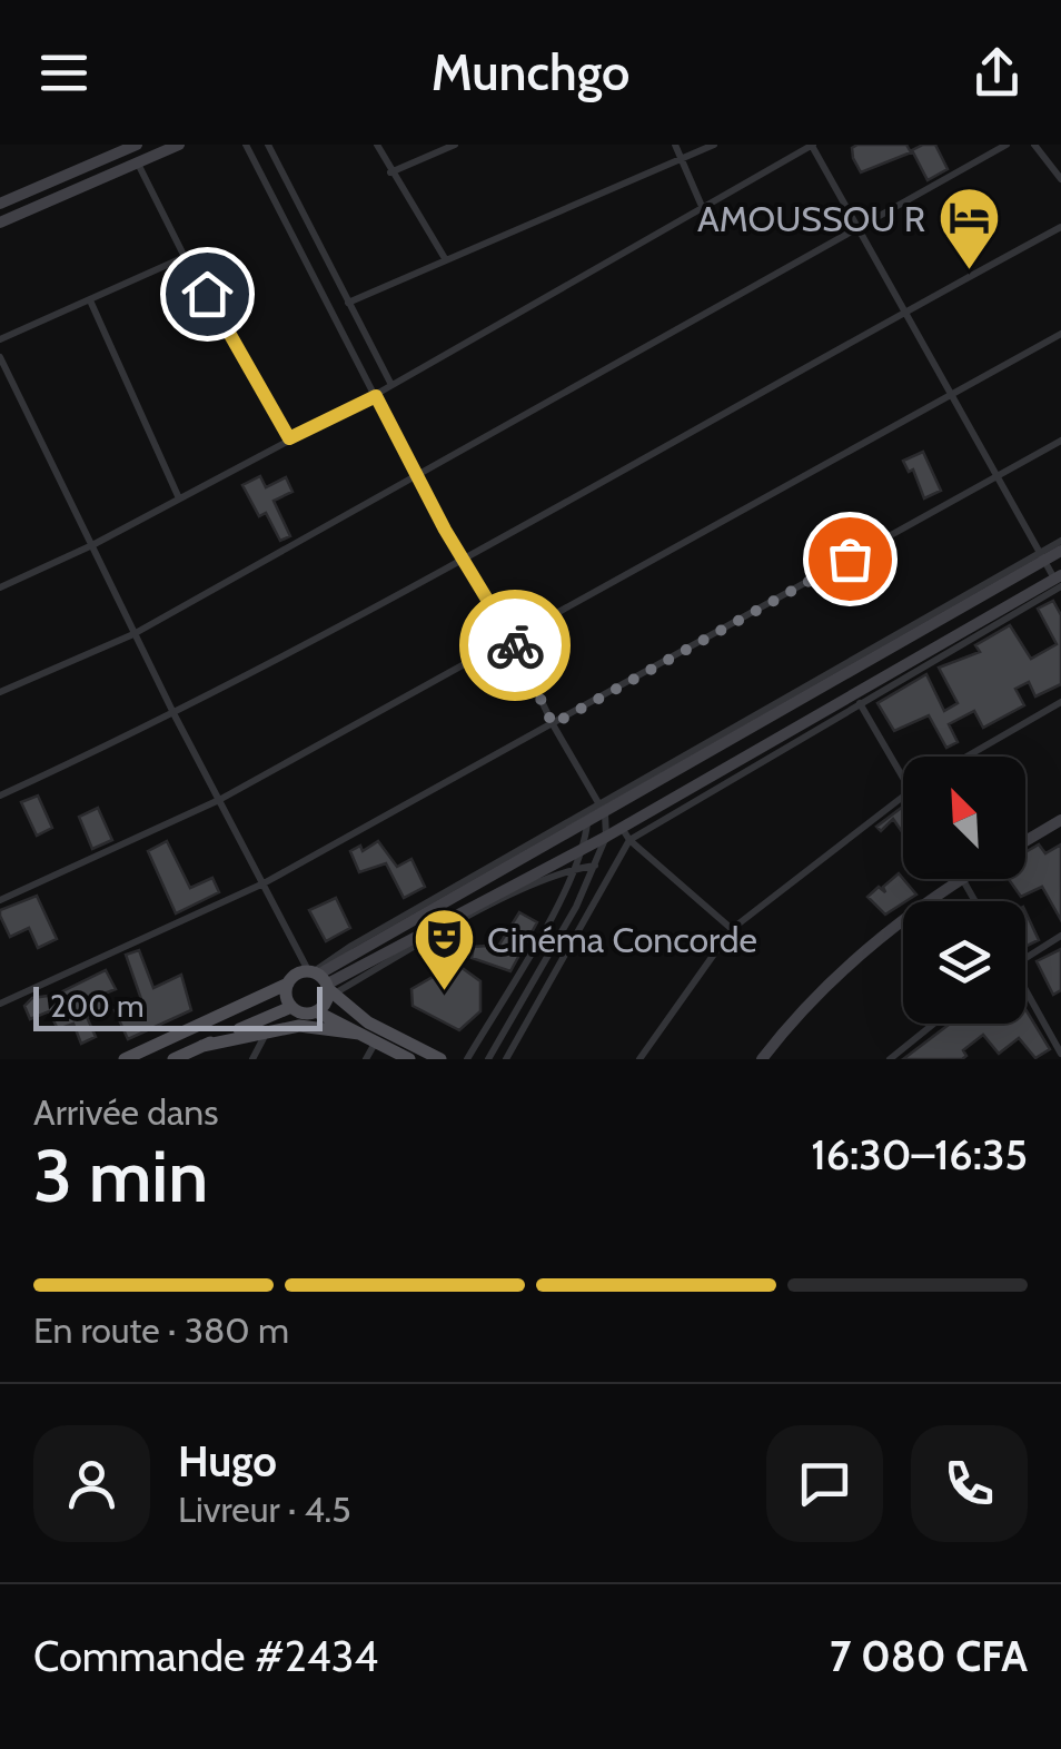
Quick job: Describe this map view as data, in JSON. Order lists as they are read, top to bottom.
{
  "places": {
    "hotel": ["AMOUSSOU R"],
    "theatre": ["Cinéma Concorde"]
  },
  "scale_bar": "200 m",
  "north": "top left",
  "page": {
    "header": "Munchgo",
    "scale": "200 m",
    "heading": ["3 min", "Arrivée dans", "16:30–16:35"],
    "panel": [
      "Hugo",
      "Livreur · 4.5",
      "Commande #2434",
      "7 080 CFA"
    ],
    "bar": "En route · 380 m"
  }
}
